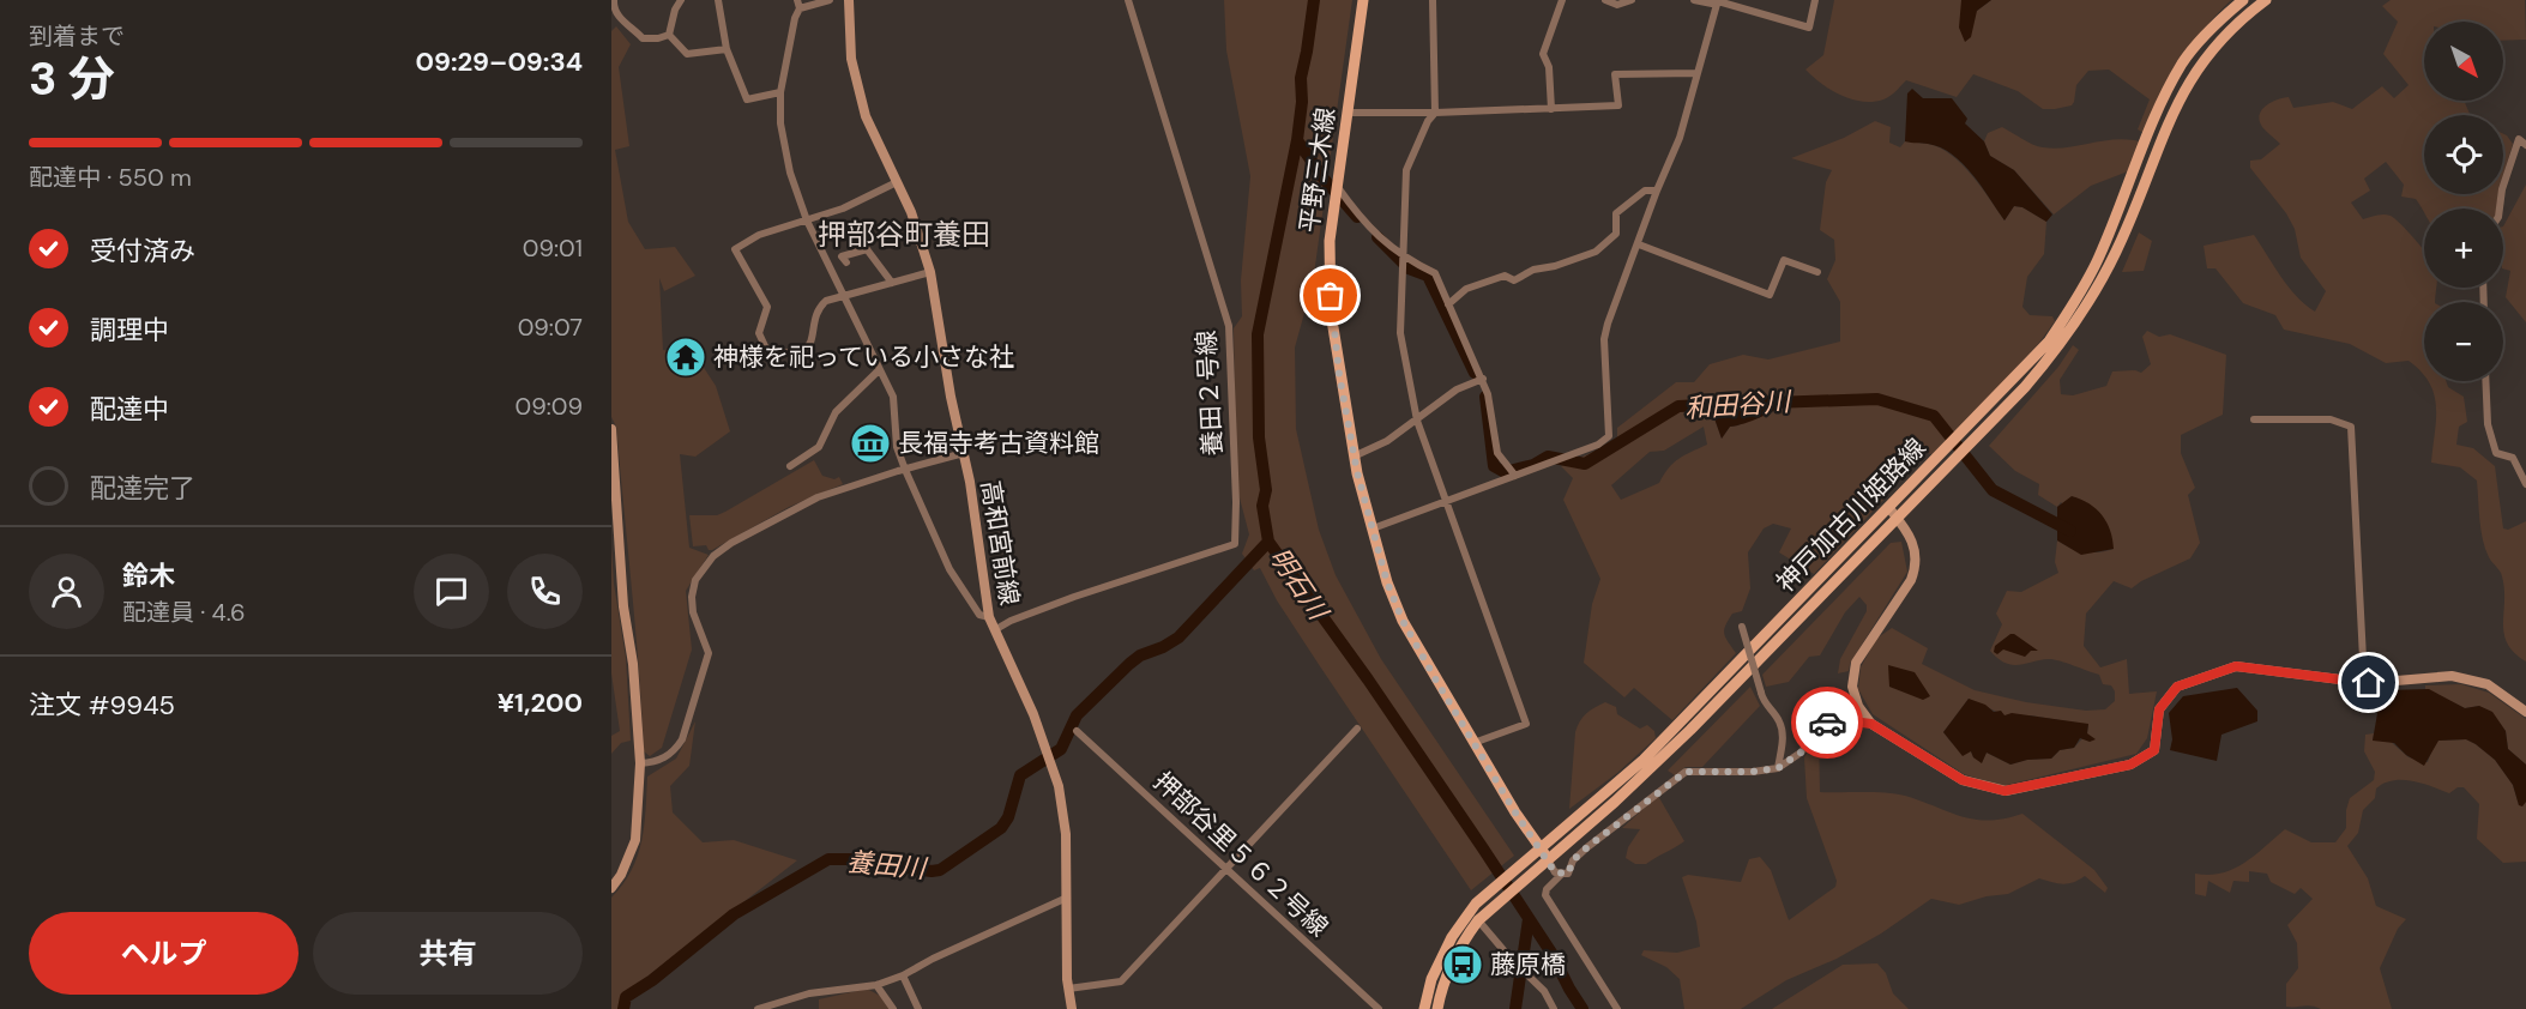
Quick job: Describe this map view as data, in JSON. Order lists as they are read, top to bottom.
{
  "streets": {
    "main road": ["平野三木線", "神戸加古川姫路線"],
    "street": ["養田２号線", "高和宮前線", "押部谷里５６２号線"]
  },
  "crossings": [
    ["平野三木線", "神戸加古川姫路線"],
    ["養田２号線", "高和宮前線"]
  ],
  "districts": ["押部谷町養田"],
  "water": ["和田谷川", "明石川", "養田川"],
  "places": {
    "temple": ["神様を祀っている小さな社"],
    "museum": ["長福寺考古資料館"],
    "bus stop": ["藤原橋"]
  },
  "north": "bottom right",
  "page": {
    "heading": ["3 分", "到着まで", "09:29–09:34"],
    "panel": [
      "鈴木",
      "配達員 · 4.6",
      "注文 #9945",
      "¥1,200"
    ],
    "map_buttons": ["+", "−"],
    "bar": "配達中 · 550 m",
    "list": [
      ["受付済み", "09:01"],
      ["調理中", "09:07"],
      ["配達中", "09:09"],
      "配達完了"
    ],
    "buttons": ["ヘルプ", "共有"]
  }
}
